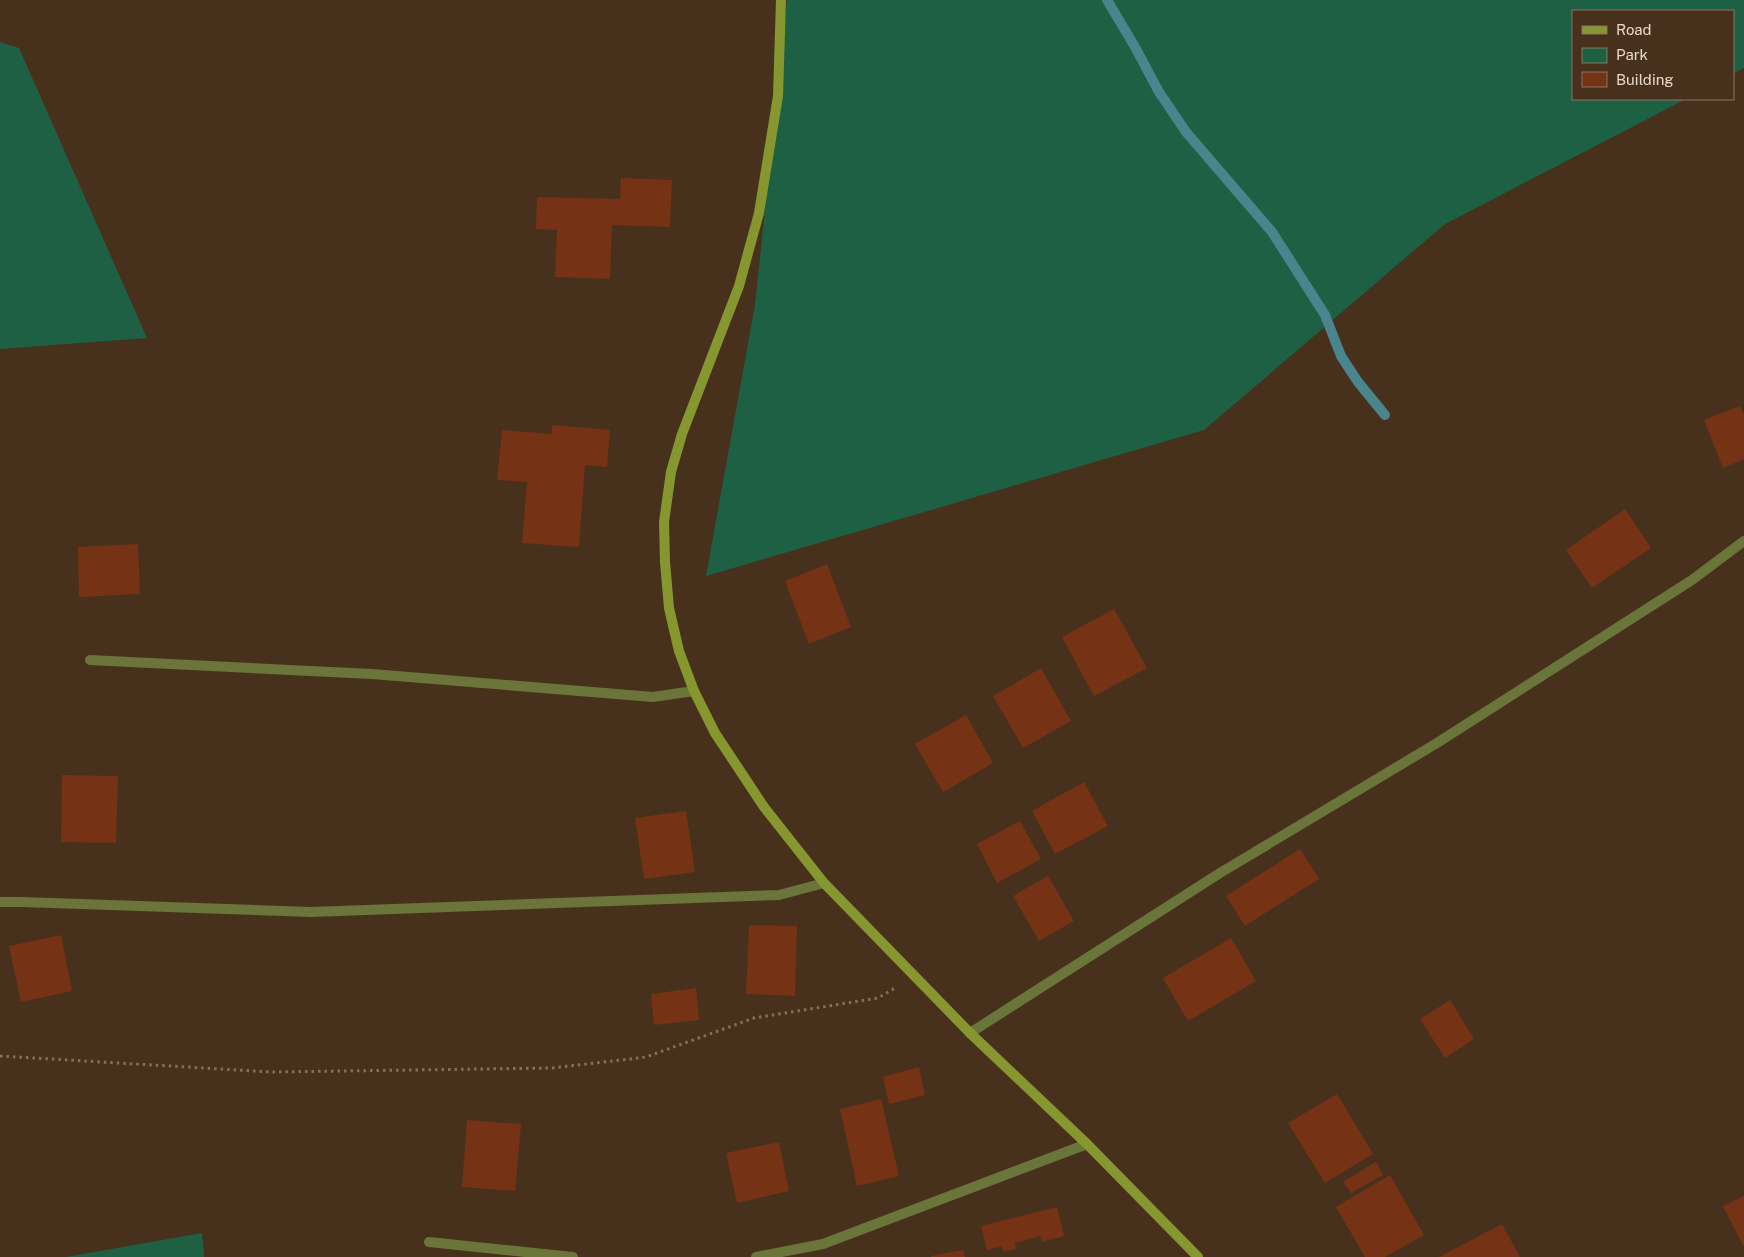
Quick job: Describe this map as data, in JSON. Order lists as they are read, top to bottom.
{
  "legend": ["Road", "Park", "Building"]
}
